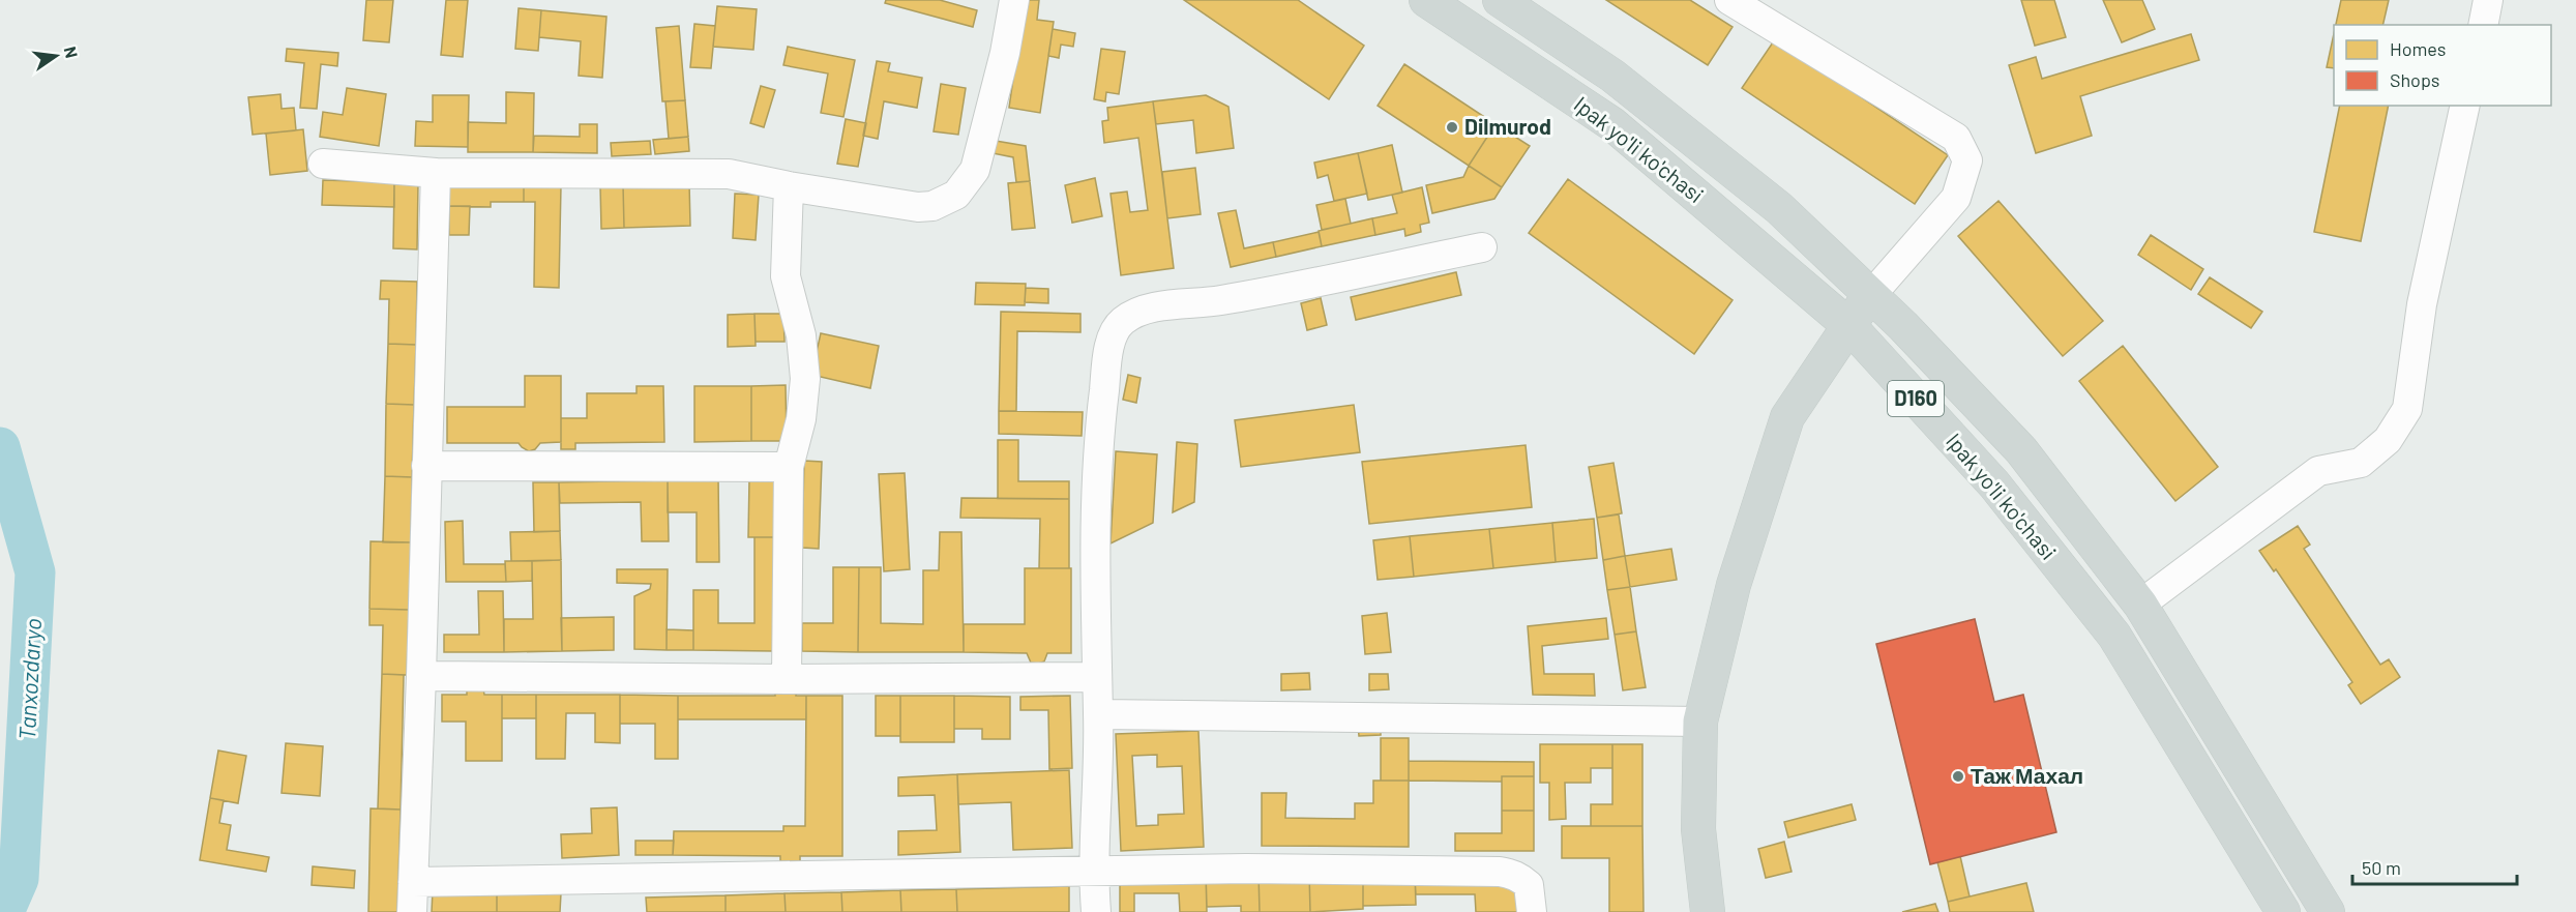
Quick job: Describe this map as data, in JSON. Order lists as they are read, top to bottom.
{
  "streets": {
    "main road": ["Ipak yo'li ko'chasi", "D160"]
  },
  "water": ["Tanxozdaryo"],
  "places": ["Dilmurod", "Таж Махал"],
  "legend": ["Homes", "Shops"],
  "scale_bar": "50 m",
  "north": "right"
}
